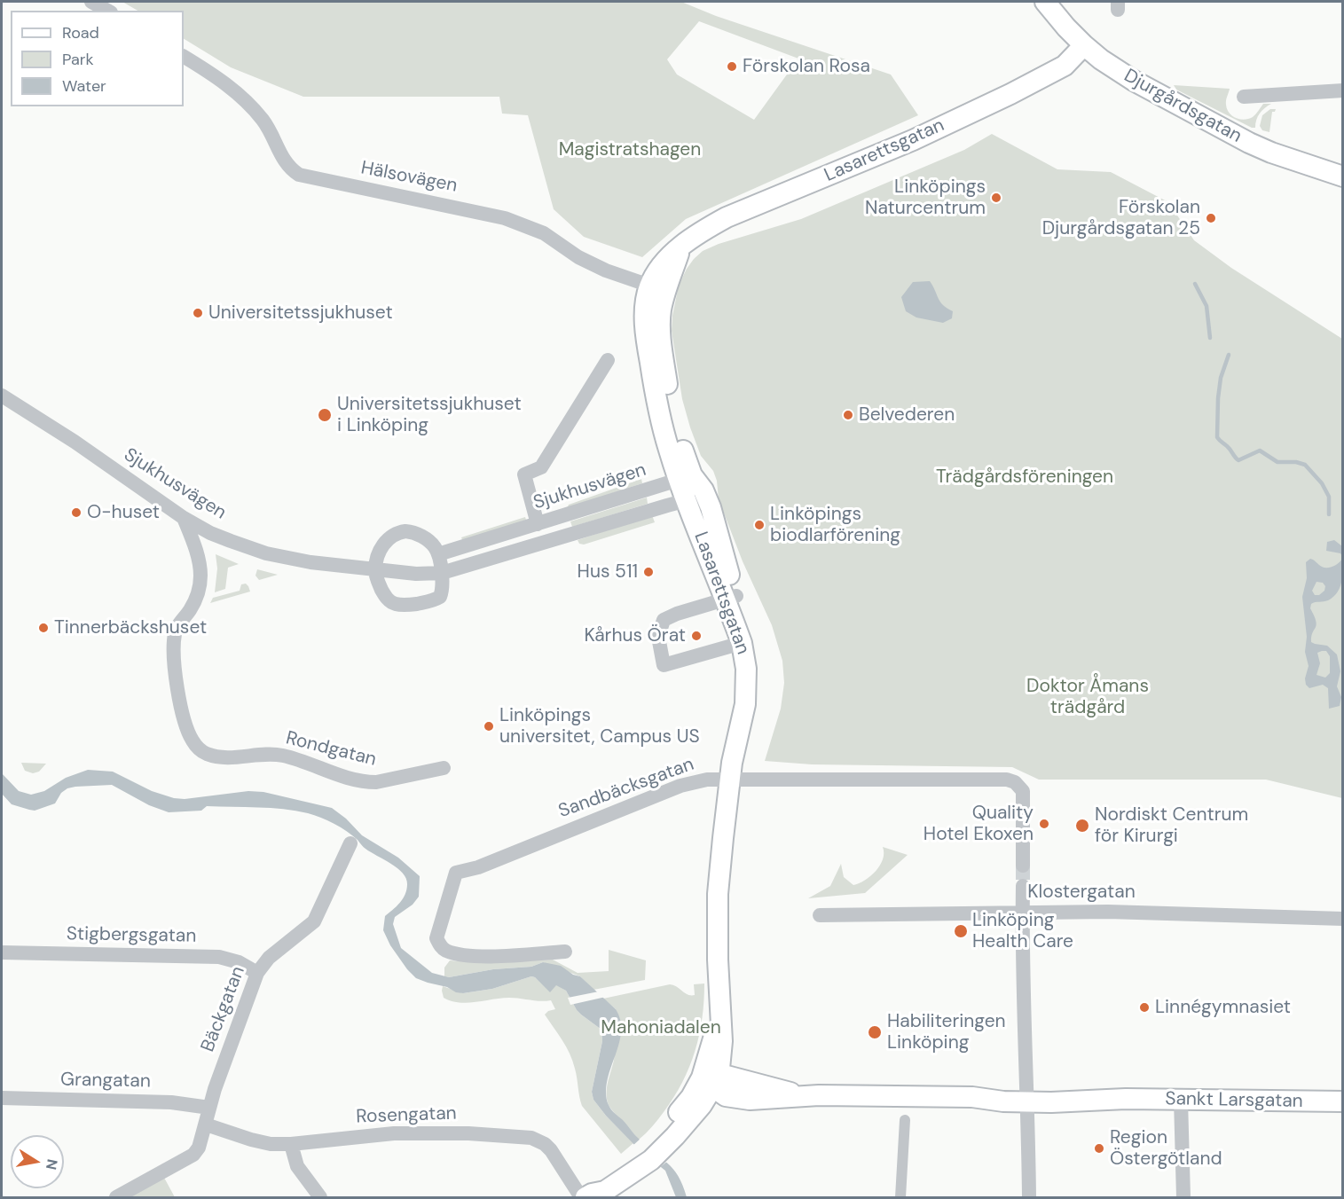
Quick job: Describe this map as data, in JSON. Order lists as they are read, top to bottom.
{
  "streets": {
    "main road": ["Djurgårdsgatan", "Lasarettsgatan", "Sankt Larsgatan"],
    "street": [
      "Hälsovägen",
      "Sjukhusvägen",
      "Rondgatan",
      "Sandbäcksgatan",
      "Klostergatan",
      "Stigbergsgatan",
      "Bäckgatan",
      "Grangatan",
      "Rosengatan"
    ]
  },
  "crossings": [
    ["Djurgårdsgatan", "Lasarettsgatan"],
    ["Lasarettsgatan", "Hälsovägen"],
    ["Lasarettsgatan", "Sjukhusvägen"],
    ["Lasarettsgatan", "Sandbäcksgatan"],
    ["Lasarettsgatan", "Sankt Larsgatan"],
    ["Lasarettsgatan", "Rosengatan"],
    ["Sjukhusvägen", "Rondgatan"],
    ["Stigbergsgatan", "Bäckgatan"],
    ["Bäckgatan", "Grangatan"],
    ["Bäckgatan", "Rosengatan"]
  ],
  "parks": [
    "Magistratshagen",
    "Trädgårdsföreningen",
    "Doktor Åmans trädgård",
    "Mahoniadalen"
  ],
  "places": [
    "Förskolan Rosa",
    "Linköpings Naturcentrum",
    "Förskolan Djurgårdsgatan 25",
    "Universitetssjukhuset",
    "Universitetssjukhuset i Linköping",
    "Belvederen",
    "O-huset",
    "Linköpings biodlarförening",
    "Hus 511",
    "Tinnerbäckshuset",
    "Kårhus Örat",
    "Linköpings universitet, Campus US",
    "Quality Hotel Ekoxen",
    "Nordiskt Centrum för Kirurgi",
    "Linköping Health Care",
    "Linnégymnasiet",
    "Habiliteringen Linköping",
    "Region Östergötland"
  ],
  "legend": ["Road", "Park", "Water"],
  "north": "right"
}
